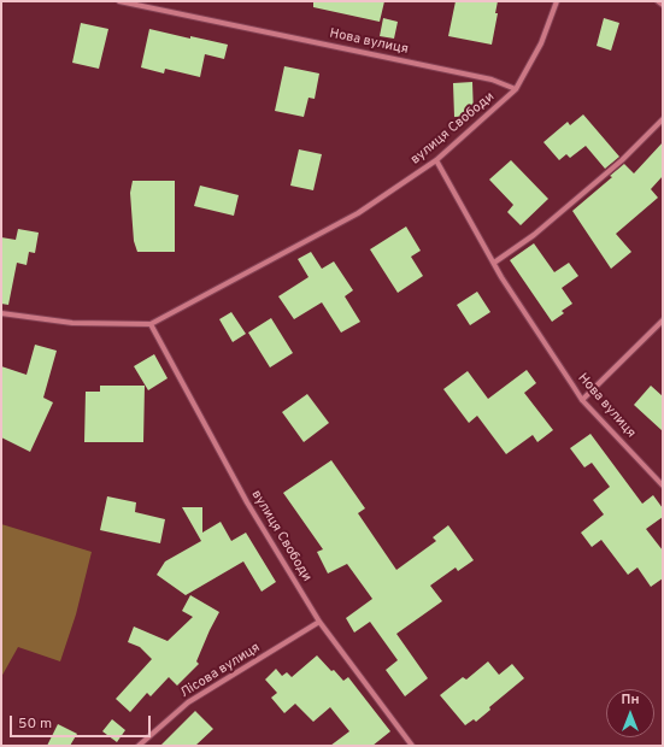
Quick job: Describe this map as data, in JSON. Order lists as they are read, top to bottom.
{
  "streets": {
    "street": ["Нова вулиця", "вулиця Свободи", "Лісова вулиця"]
  },
  "crossings": [
    ["Нова вулиця", "вулиця Свободи"],
    ["вулиця Свободи", "Лісова вулиця"]
  ],
  "scale_bar": "50 m",
  "north": "top"
}
